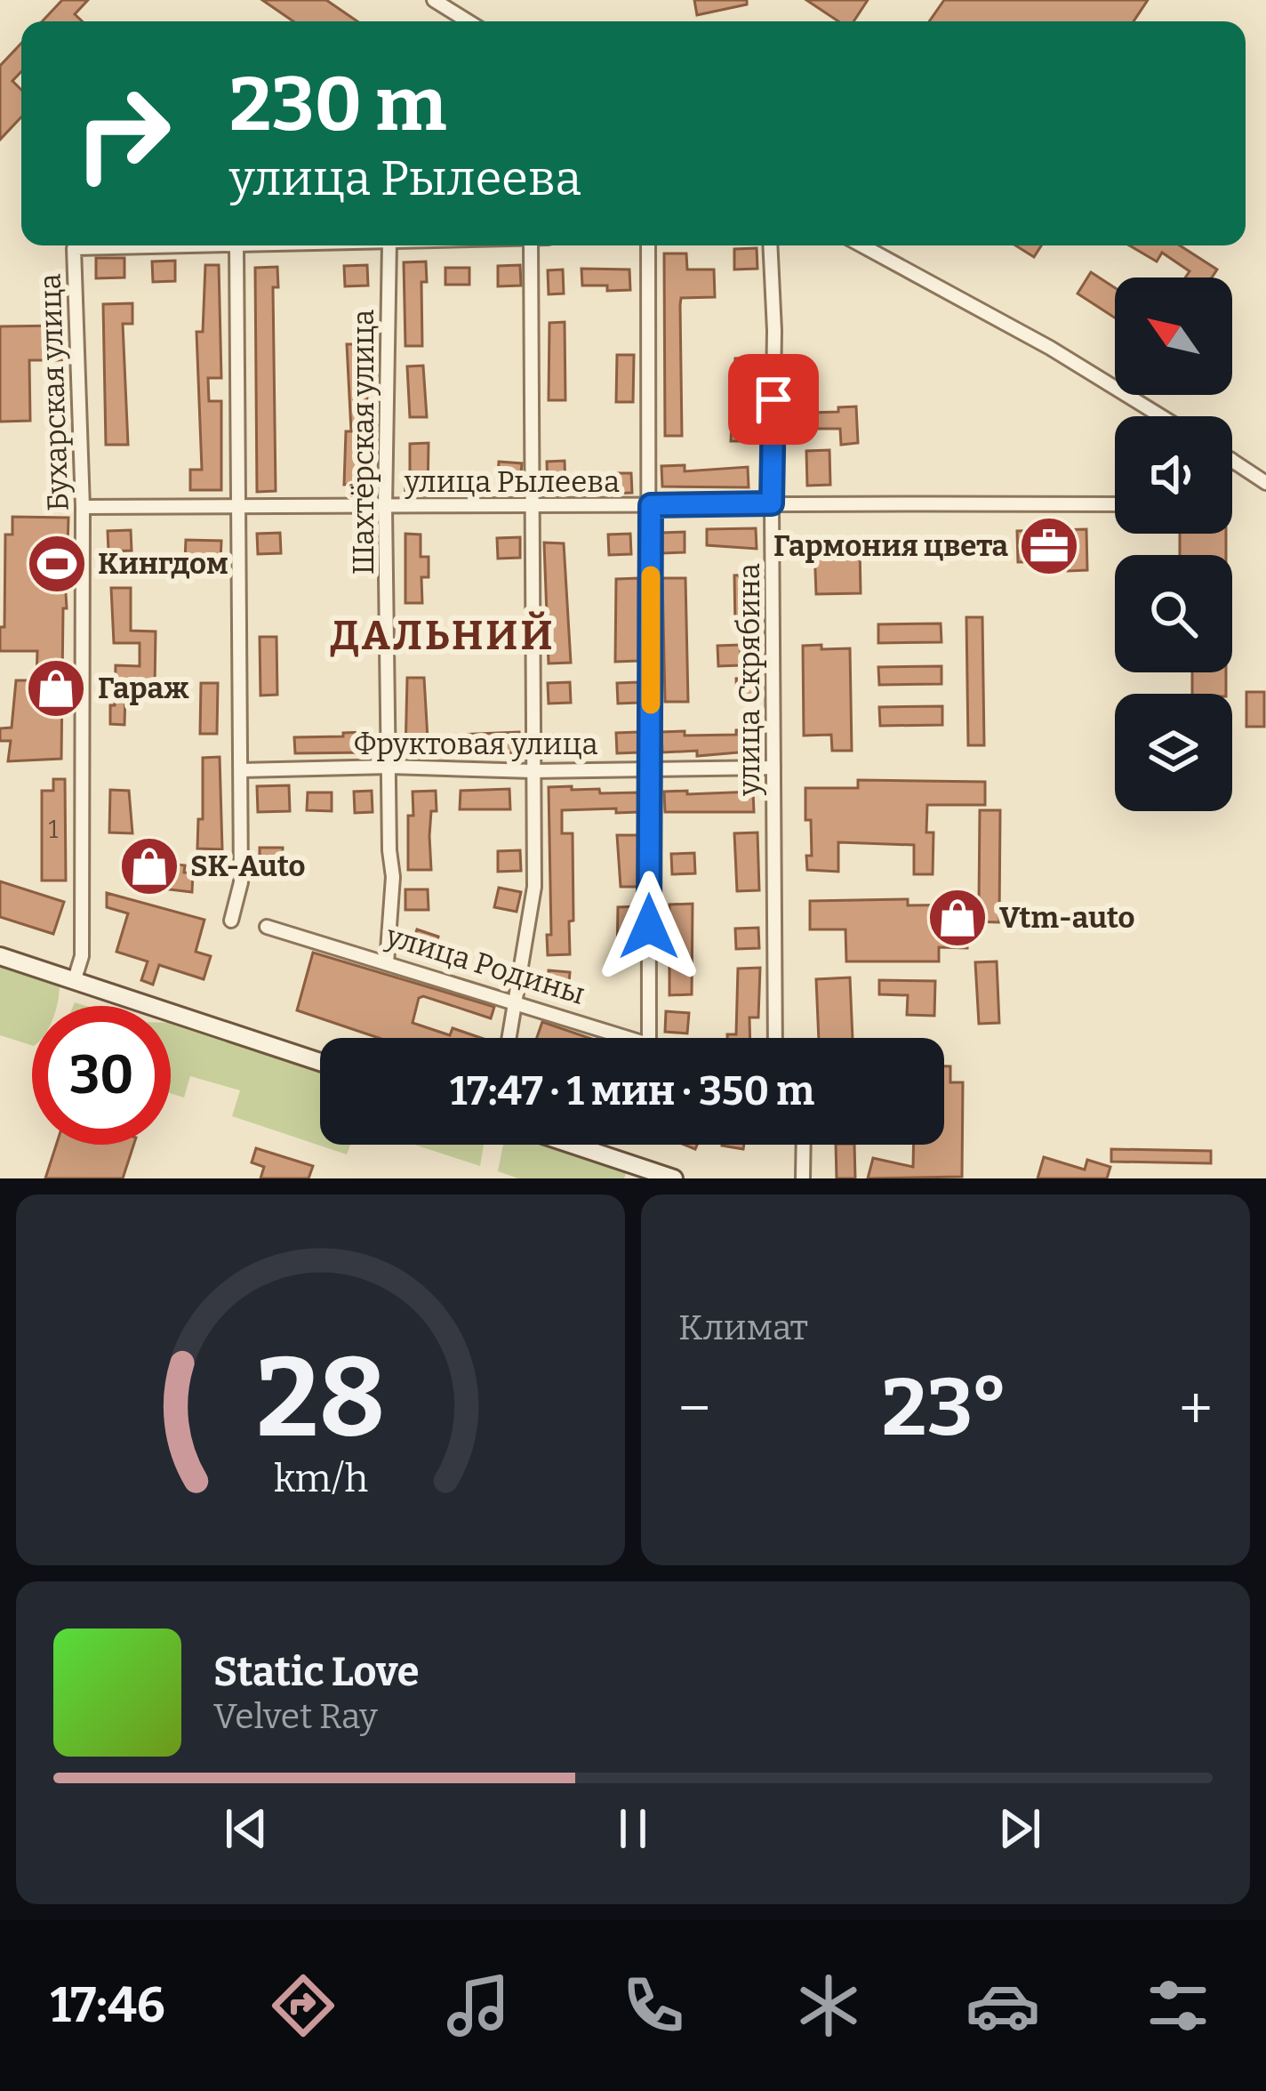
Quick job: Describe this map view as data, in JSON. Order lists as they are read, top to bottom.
{
  "streets": {
    "street": [
      "Бухарская улица",
      "Шахтёрская улица",
      "улица Рылеева",
      "улица Скрябина",
      "Фруктовая улица",
      "улица Родины"
    ]
  },
  "crossings": [
    ["Бухарская улица", "улица Рылеева"],
    ["Шахтёрская улица", "улица Рылеева"],
    ["Шахтёрская улица", "Фруктовая улица"],
    ["Шахтёрская улица", "улица Родины"],
    ["улица Рылеева", "улица Скрябина"],
    ["улица Скрябина", "Фруктовая улица"]
  ],
  "districts": ["ДАЛЬНИЙ"],
  "places": {
    "office": ["Гармония цвета"],
    "sports": ["Кингдом"],
    "shop": ["Гараж", "SK-Auto", "Vtm-auto"]
  },
  "house_numbers": ["1"],
  "north": "top left",
  "page": {
    "turn": ["230 m", "улица Рылеева"],
    "limit": "30",
    "trip": "17:47 · 1 мин · 350 m",
    "tile": "Климат",
    "heat": ["−", "23°", "+"],
    "song": ["Static Love", "Velvet Ray"],
    "tabs": "17:46",
    "gauge": ["28", "km/h"]
  }
}
